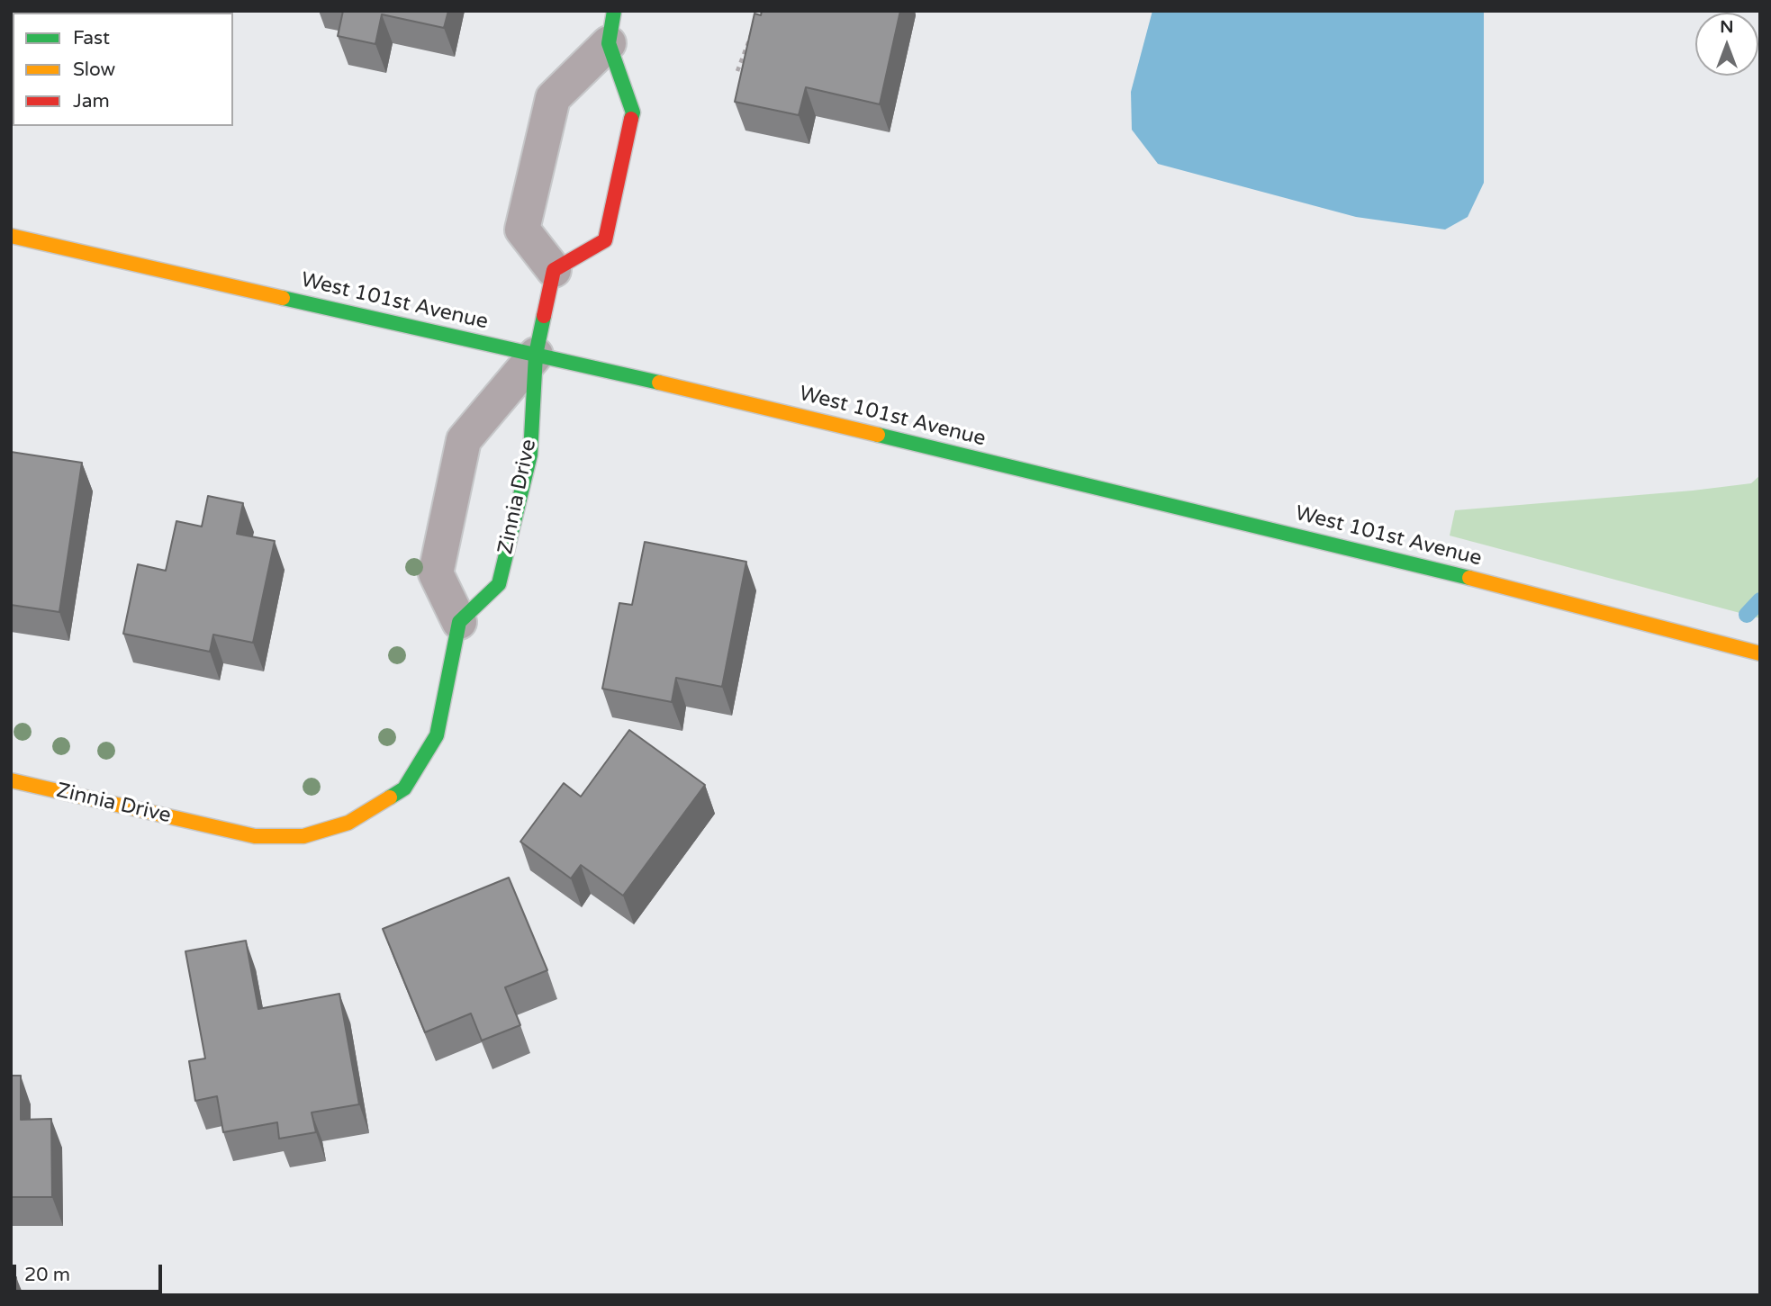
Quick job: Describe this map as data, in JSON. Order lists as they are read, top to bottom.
{
  "streets": {
    "street": ["West 101st Avenue", "Zinnia Drive"]
  },
  "crossings": [
    ["West 101st Avenue", "Zinnia Drive"]
  ],
  "legend": ["Fast", "Slow", "Jam"],
  "scale_bar": "20 m",
  "north": "top"
}
